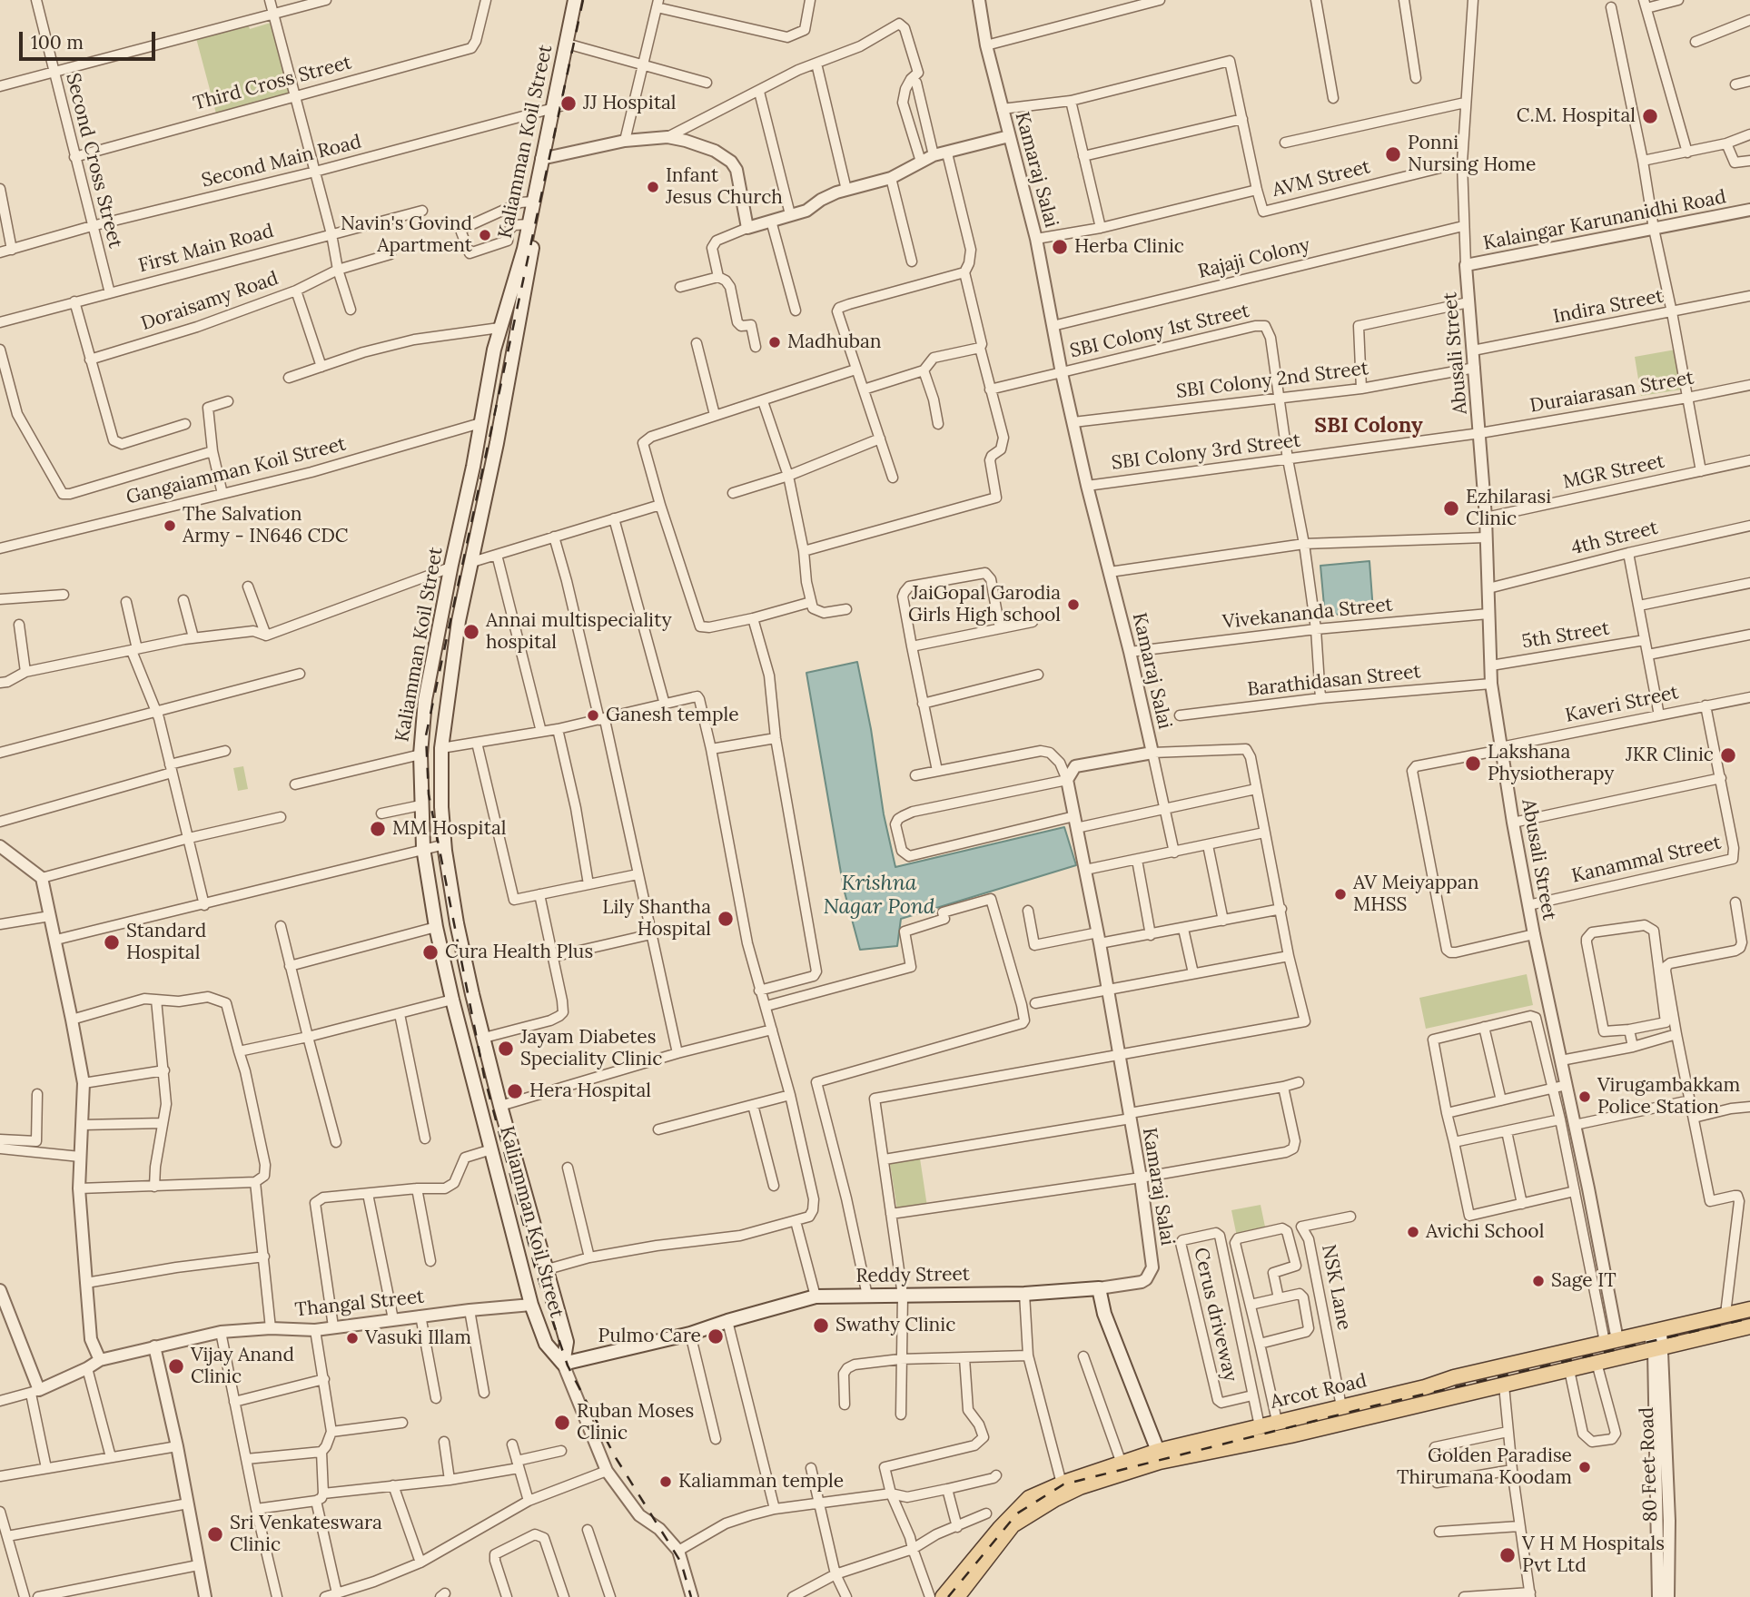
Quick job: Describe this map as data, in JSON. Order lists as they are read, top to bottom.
{
  "streets": {
    "main road": ["Kaliamman Koil Street", "Reddy Street", "Arcot Road"],
    "street": [
      "Third Cross Street",
      "Second Cross Street",
      "Second Main Road",
      "Kamaraj Salai",
      "AVM Street",
      "Kalaingar Karunanidhi Road",
      "First Main Road",
      "Rajaji Colony",
      "Doraisamy Road",
      "Indira Street",
      "SBI Colony 1st Street",
      "Abusali Street",
      "SBI Colony 2nd Street",
      "Duraiarasan Street",
      "SBI Colony 3rd Street",
      "Gangaiamman Koil Street",
      "MGR Street",
      "4th Street",
      "Vivekananda Street",
      "5th Street",
      "Barathidasan Street",
      "Kaveri Street",
      "Kanammal Street",
      "NSK Lane",
      "Thangal Street",
      "Cerus driveway",
      "80 Feet Road"
    ]
  },
  "crossings": [
    ["Third Cross Street", "Second Cross Street"],
    ["Kaliamman Koil Street", "Second Main Road"],
    ["Kaliamman Koil Street", "Gangaiamman Koil Street"],
    ["Kaliamman Koil Street", "Reddy Street"],
    ["Kaliamman Koil Street", "Thangal Street"],
    ["Second Cross Street", "Second Main Road"],
    ["Second Cross Street", "First Main Road"],
    ["Kamaraj Salai", "Rajaji Colony"],
    ["Kamaraj Salai", "SBI Colony 1st Street"],
    ["Kamaraj Salai", "SBI Colony 2nd Street"],
    ["Kamaraj Salai", "SBI Colony 3rd Street"],
    ["Kamaraj Salai", "Vivekananda Street"],
    ["Kamaraj Salai", "Reddy Street"],
    ["Kalaingar Karunanidhi Road", "Abusali Street"],
    ["Indira Street", "Abusali Street"],
    ["SBI Colony 1st Street", "SBI Colony 2nd Street"],
    ["Abusali Street", "SBI Colony 2nd Street"],
    ["Abusali Street", "Duraiarasan Street"],
    ["Abusali Street", "SBI Colony 3rd Street"],
    ["Abusali Street", "MGR Street"],
    ["Abusali Street", "4th Street"],
    ["Abusali Street", "Vivekananda Street"],
    ["Abusali Street", "5th Street"],
    ["Abusali Street", "Barathidasan Street"],
    ["Abusali Street", "Kaveri Street"],
    ["Abusali Street", "Kanammal Street"],
    ["Abusali Street", "Arcot Road"],
    ["Duraiarasan Street", "SBI Colony 3rd Street"],
    ["NSK Lane", "Arcot Road"],
    ["Cerus driveway", "Arcot Road"],
    ["Arcot Road", "80 Feet Road"]
  ],
  "districts": ["SBI Colony"],
  "water": ["Krishna Nagar Pond"],
  "places": [
    "JJ Hospital",
    "C.M. Hospital",
    "Ponni Nursing Home",
    "Infant Jesus Church",
    "Navin's Govind Apartment",
    "Herba Clinic",
    "Madhuban",
    "Ezhilarasi Clinic",
    "The Salvation Army - IN646 CDC",
    "JaiGopal Garodia Girls High school",
    "Annai multispeciality hospital",
    "Ganesh temple",
    "JKR Clinic",
    "Lakshana Physiotherapy",
    "MM Hospital",
    "AV Meiyappan MHSS",
    "Lily Shantha Hospital",
    "Standard Hospital",
    "Cura Health Plus",
    "Jayam Diabetes Speciality Clinic",
    "Hera Hospital",
    "Virugambakkam Police Station",
    "Avichi School",
    "Sage IT",
    "Swathy Clinic",
    "Pulmo Care",
    "Vasuki Illam",
    "Vijay Anand Clinic",
    "Ruban Moses Clinic",
    "Golden Paradise Thirumana Koodam",
    "Kaliamman temple",
    "Sri Venkateswara Clinic",
    "V H M Hospitals Pvt Ltd"
  ],
  "scale_bar": "100 m"
}
